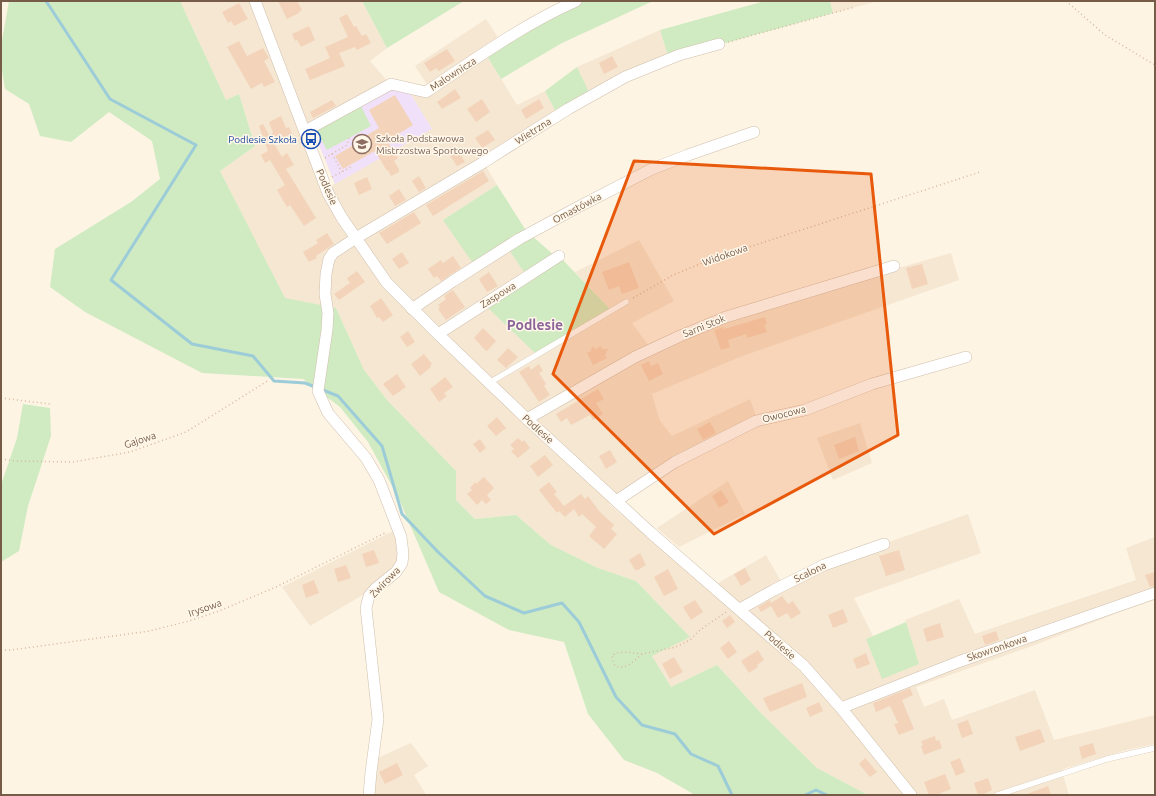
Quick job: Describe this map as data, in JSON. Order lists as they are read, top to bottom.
{
  "streets": {
    "street": [
      "Malownicza",
      "Wietrzna",
      "Podlesie",
      "Omastówka",
      "Zaspowa",
      "Sarni Stok",
      "Owocowa",
      "Scalona",
      "Żwirowa",
      "Skowronkowa"
    ],
    "path": ["Widokowa", "Gajowa", "Irysowa"]
  },
  "crossings": [
    ["Malownicza", "Podlesie"],
    ["Wietrzna", "Podlesie"],
    ["Wietrzna", "Żwirowa"],
    ["Podlesie", "Omastówka"],
    ["Podlesie", "Zaspowa"],
    ["Podlesie", "Sarni Stok"],
    ["Podlesie", "Owocowa"],
    ["Podlesie", "Scalona"],
    ["Podlesie", "Skowronkowa"],
    ["Żwirowa", "Irysowa"]
  ],
  "districts": ["Podlesie"],
  "places": {
    "bus stop": ["Podlesie Szkoła"],
    "school or university": ["Szkoła Podstawowa Mistrzostwa Sportowego"]
  }
}
